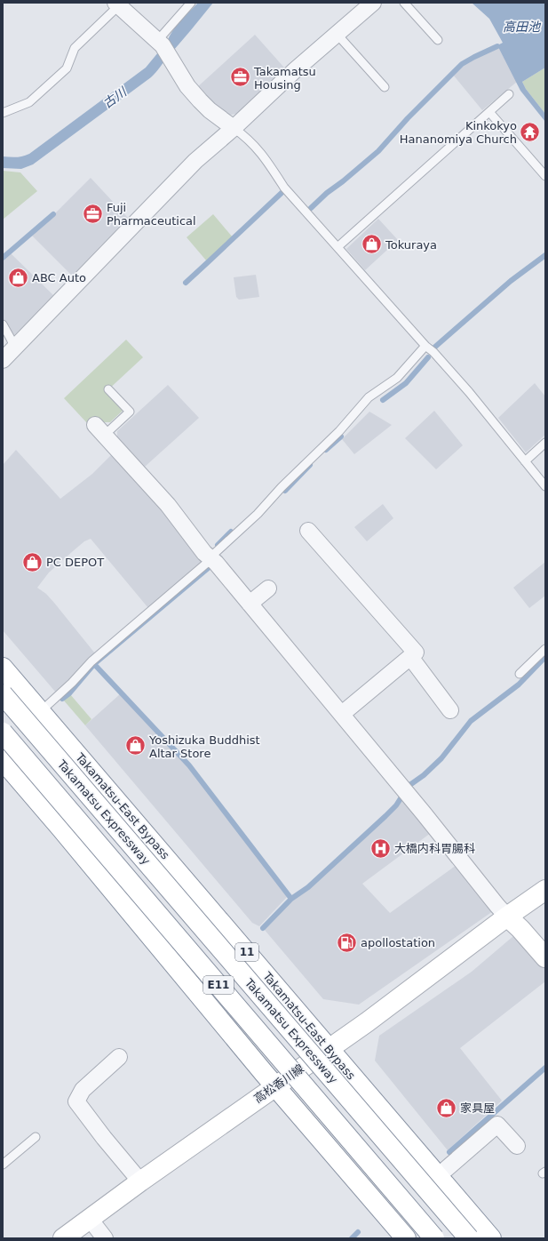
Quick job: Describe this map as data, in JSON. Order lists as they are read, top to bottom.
{
  "streets": {
    "main road": [
      "Takamatsu-East Bypass",
      "Takamatsu Expressway",
      "11",
      "E11",
      "高松香川線"
    ]
  },
  "crossings": [
    ["Takamatsu-East Bypass", "高松香川線"]
  ],
  "water": ["高田池", "古川"],
  "places": {
    "office": ["Takamatsu Housing", "Fuji Pharmaceutical"],
    "temple": ["Kinkokyo Hananomiya Church"],
    "shop": [
      "Tokuraya",
      "ABC Auto",
      "PC DEPOT",
      "Yoshizuka Buddhist Altar Store",
      "家具屋"
    ],
    "hospital": ["大橋内科胃腸科"],
    "fuel station": ["apollostation"]
  }
}
